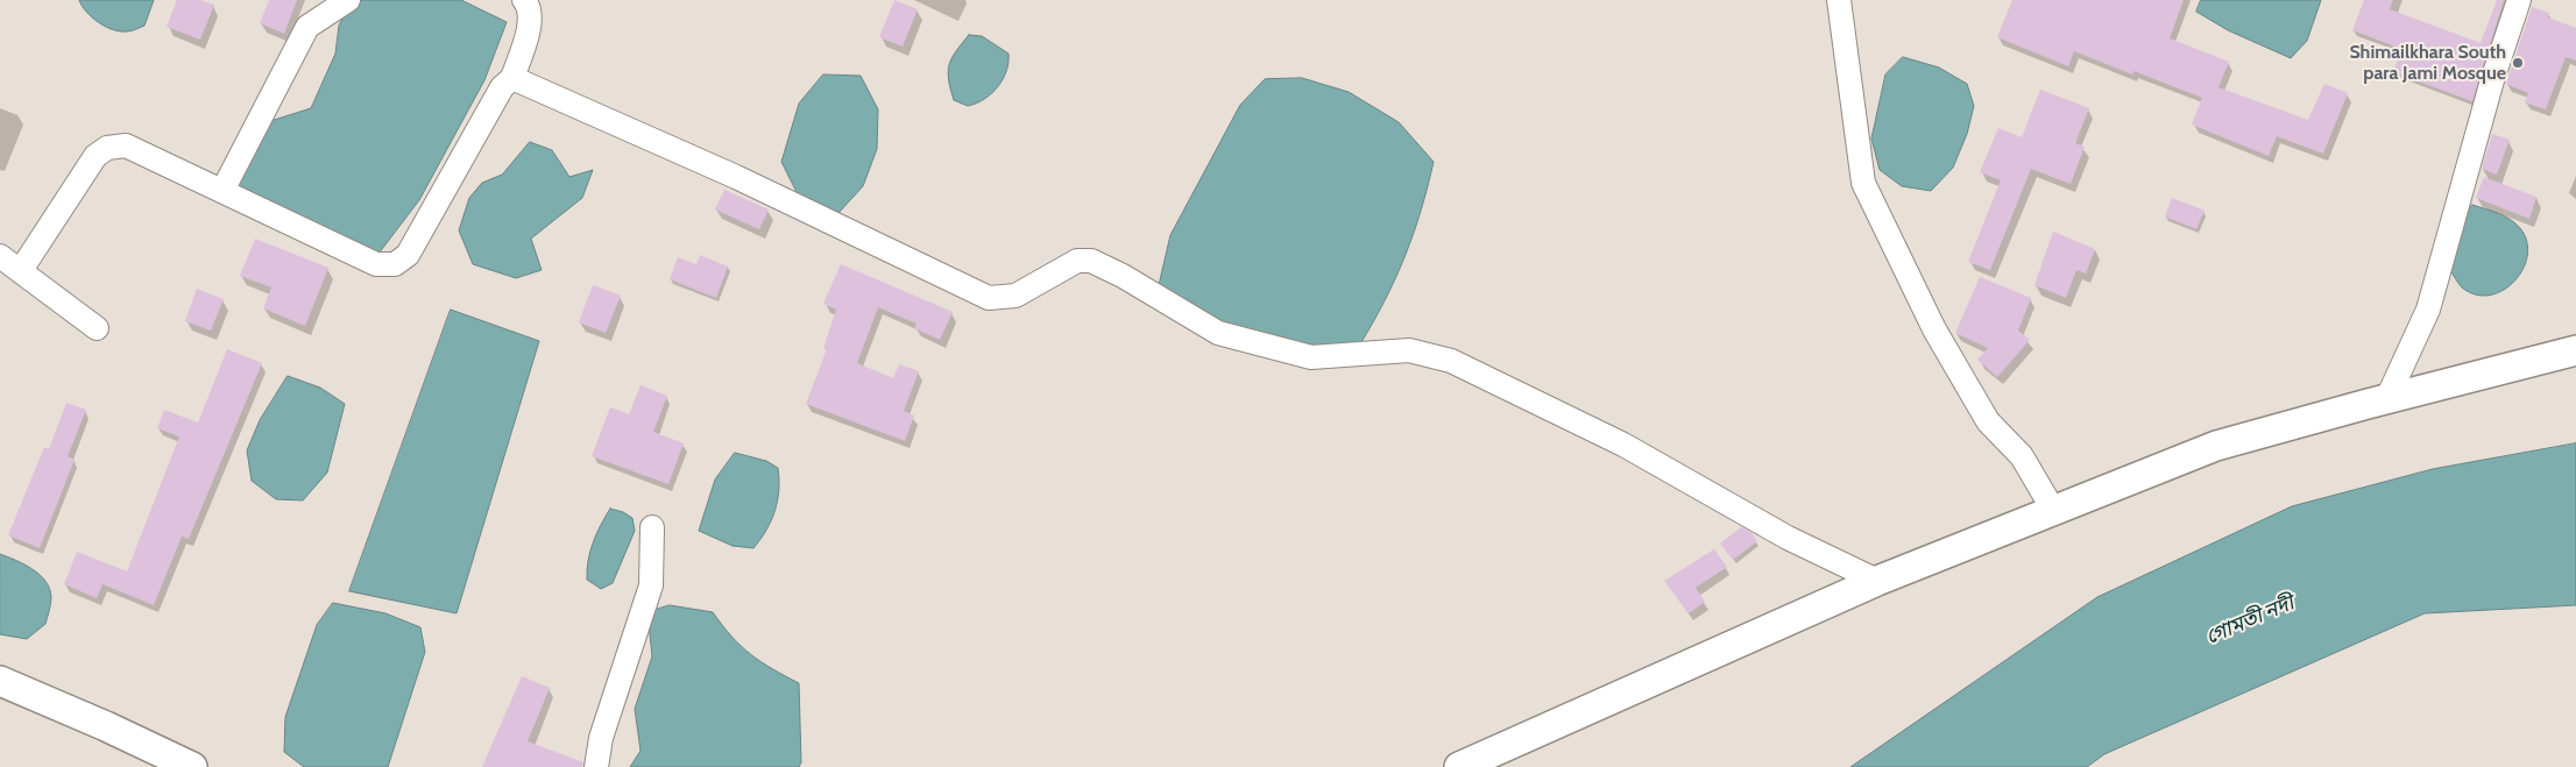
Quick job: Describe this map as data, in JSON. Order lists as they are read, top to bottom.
{
  "water": ["গোমতী নদী"],
  "places": ["Shimailkhara South para Jami Mosque"]
}
